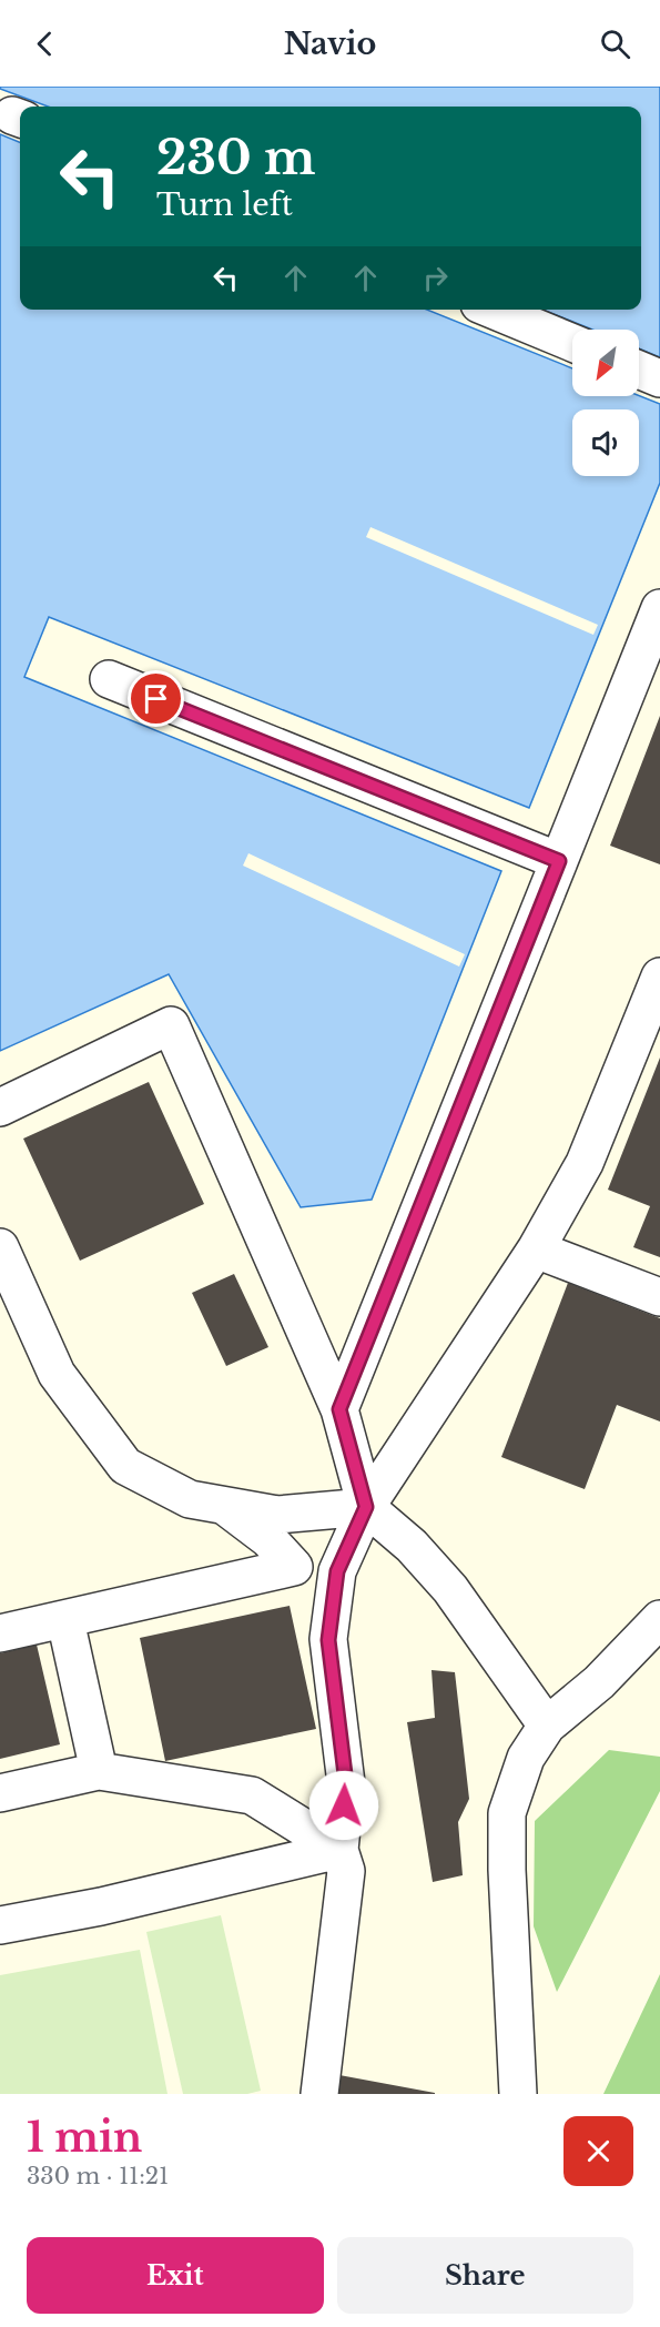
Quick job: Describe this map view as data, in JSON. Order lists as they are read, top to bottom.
{
  "north": "bottom left",
  "page": {
    "header": "Navio",
    "turn": ["230 m", "Turn left"],
    "heading": ["1 min", "330 m · 11:21"],
    "buttons": ["Exit", "Share"]
  }
}
